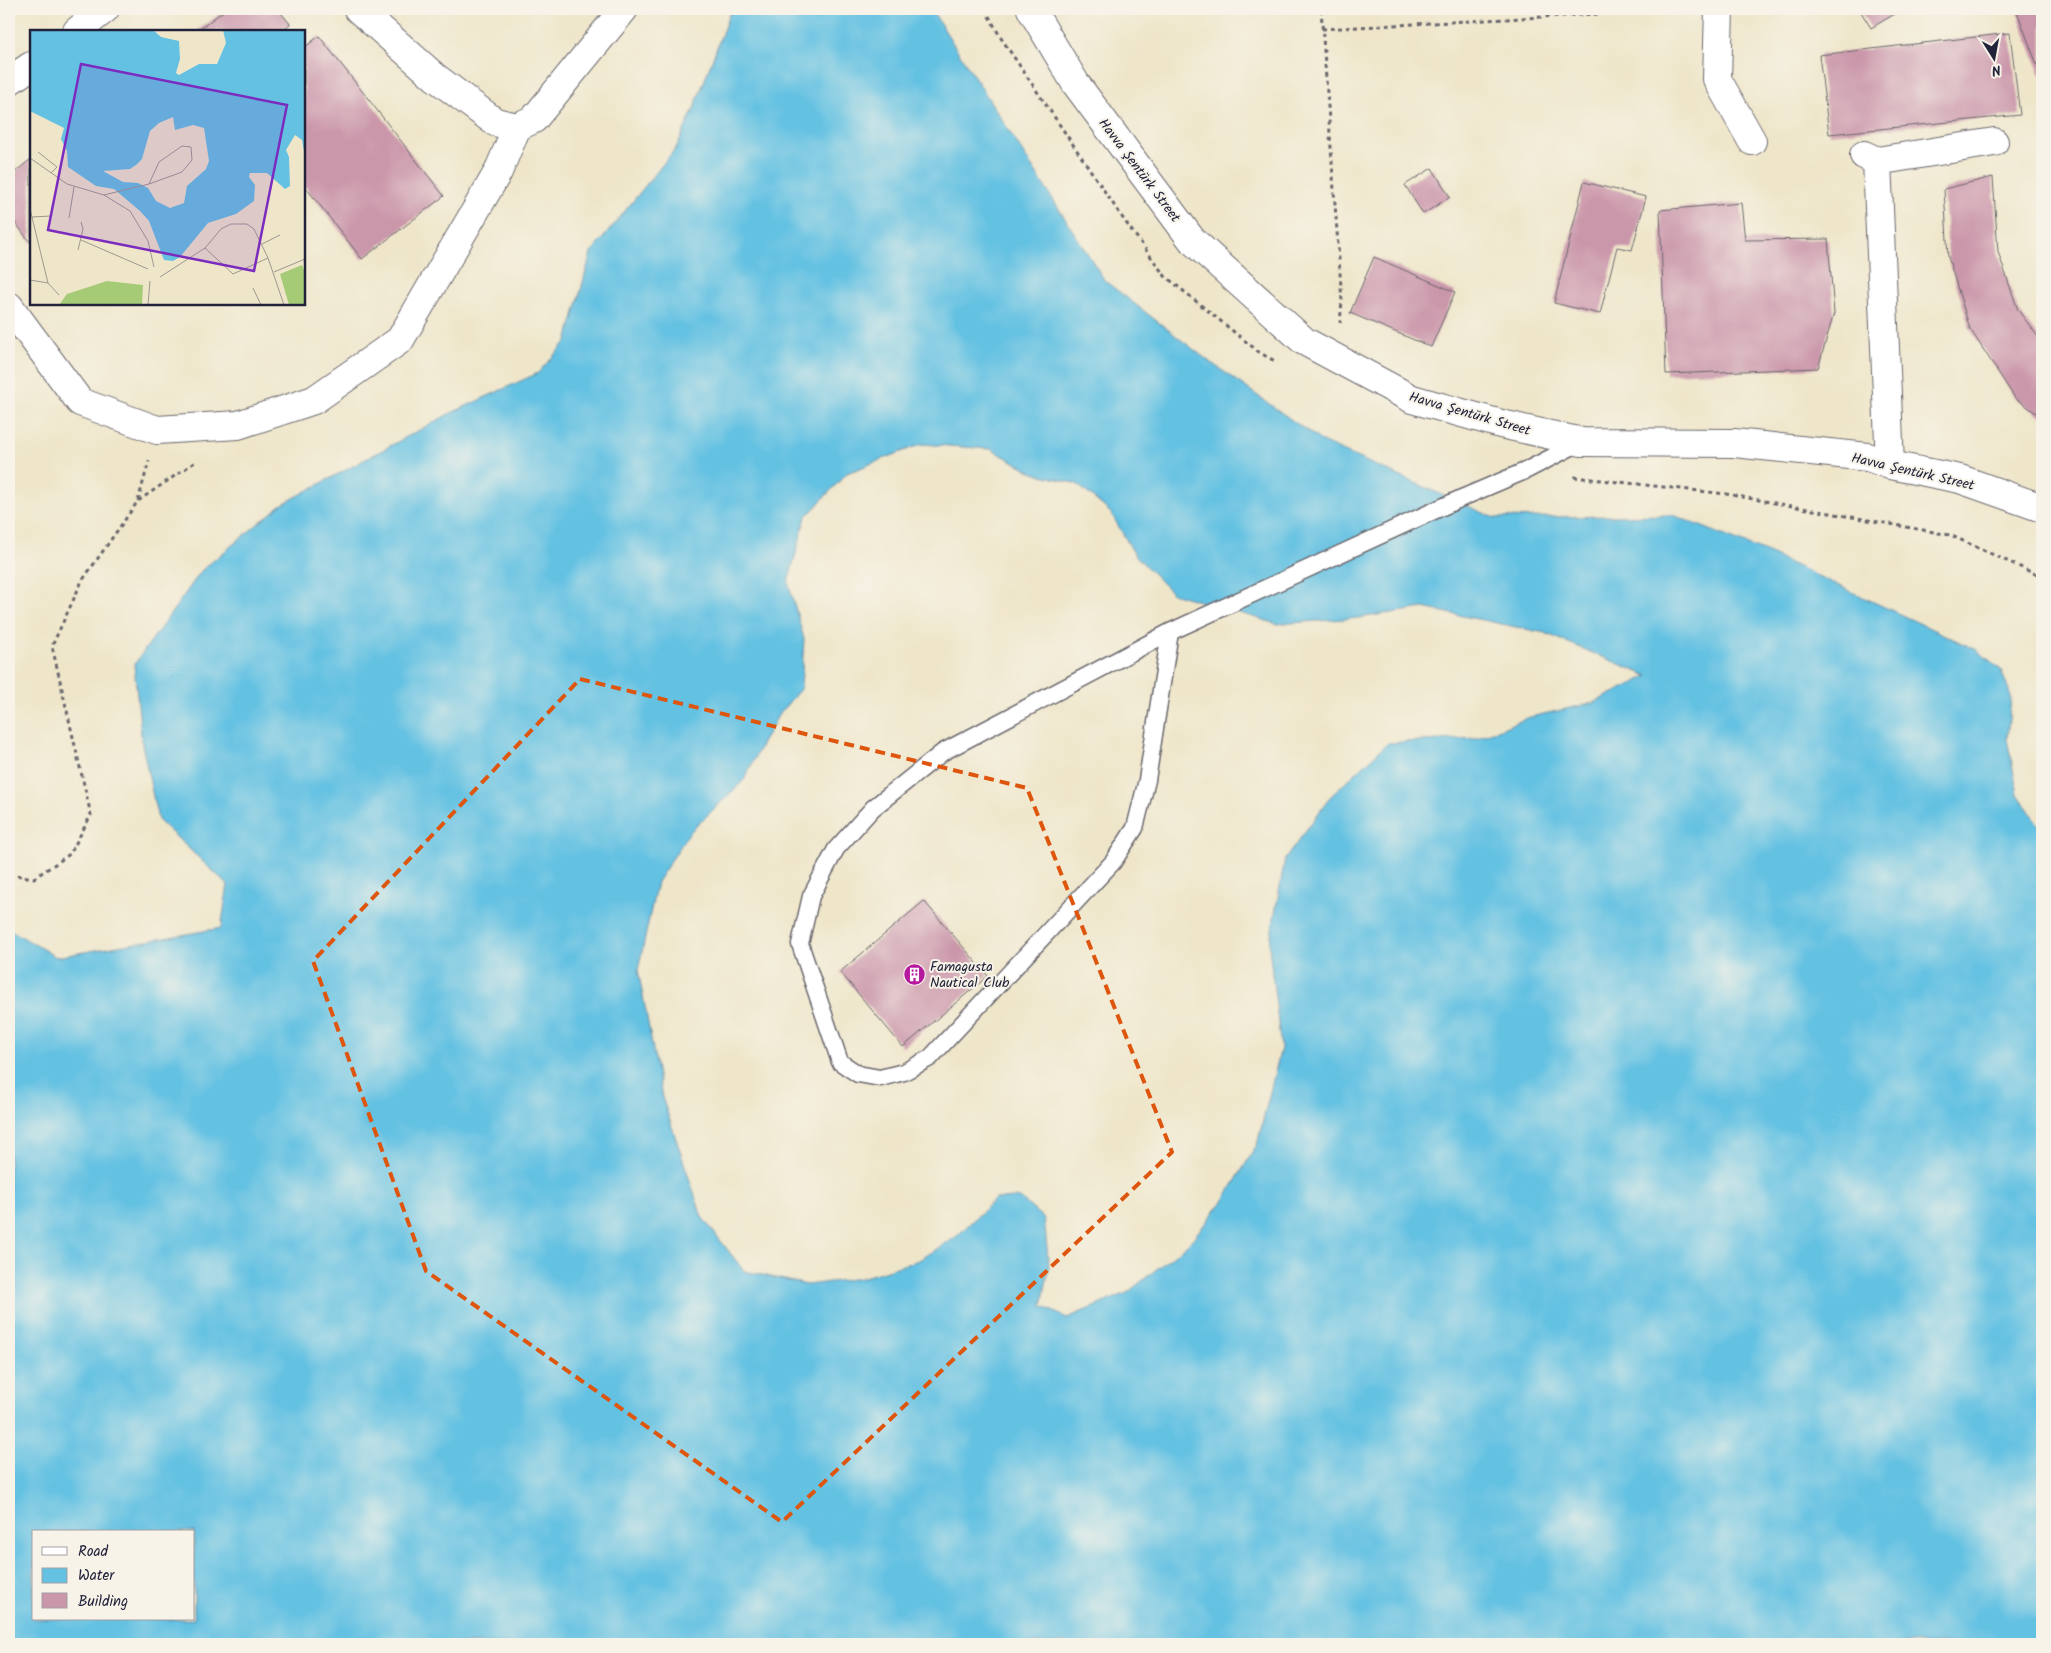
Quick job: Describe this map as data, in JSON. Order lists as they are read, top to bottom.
{
  "streets": {
    "street": ["Havva Şentürk Street"]
  },
  "places": {
    "building": ["Famagusta Nautical Club"]
  },
  "legend": ["Road", "Water", "Building"],
  "north": "bottom"
}
